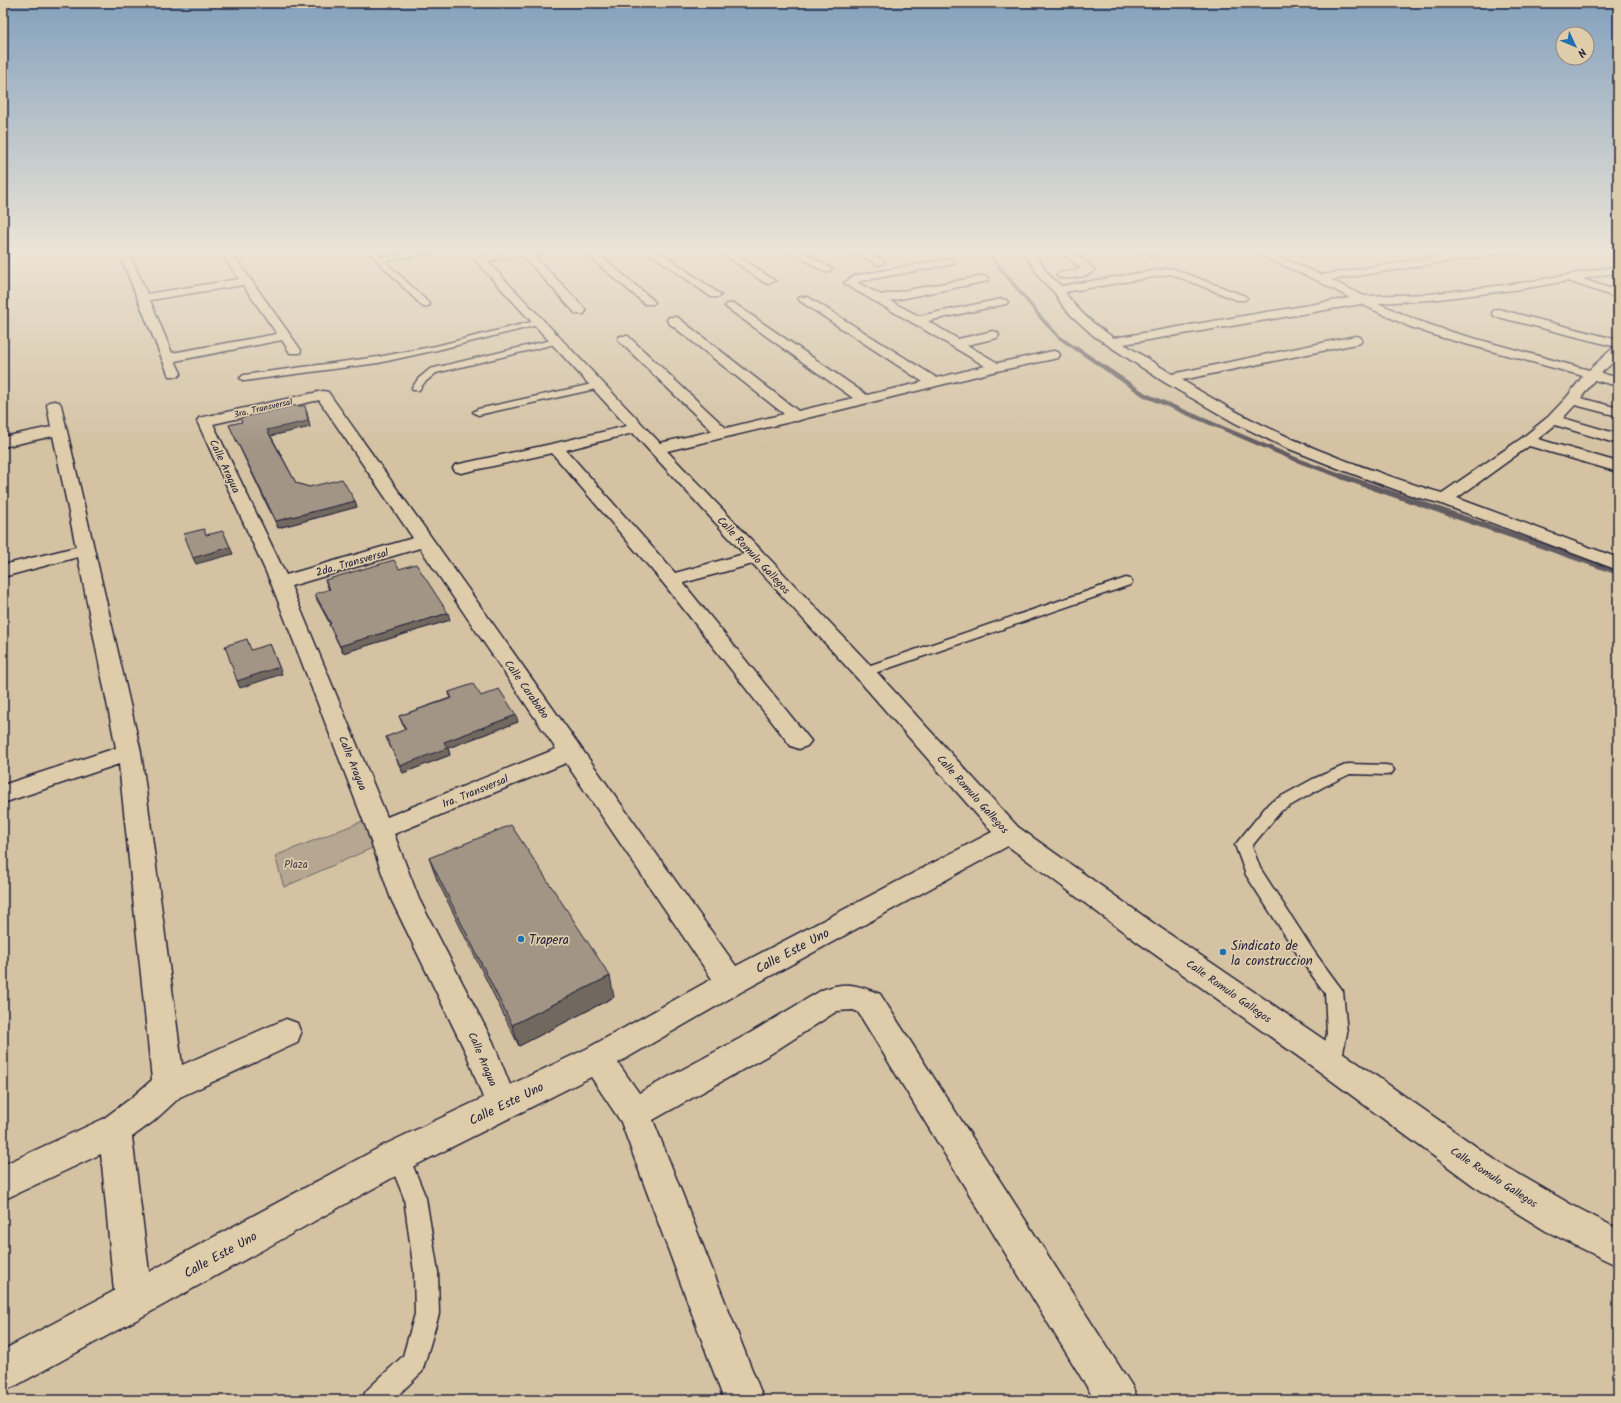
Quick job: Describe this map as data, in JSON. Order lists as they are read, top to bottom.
{
  "streets": {
    "street": [
      "3ra. Transversal",
      "Calle Aragua",
      "Calle Romulo Gallegos",
      "2da. Transversal",
      "Calle Carabobo",
      "1ra. Transversal",
      "Calle Este Uno"
    ]
  },
  "crossings": [
    ["3ra. Transversal", "Calle Aragua"],
    ["3ra. Transversal", "Calle Carabobo"],
    ["Calle Aragua", "2da. Transversal"],
    ["Calle Aragua", "1ra. Transversal"],
    ["Calle Aragua", "Calle Este Uno"],
    ["Calle Romulo Gallegos", "Calle Este Uno"],
    ["2da. Transversal", "Calle Carabobo"],
    ["Calle Carabobo", "1ra. Transversal"],
    ["Calle Carabobo", "Calle Este Uno"]
  ],
  "parks": ["Plaza"],
  "places": ["Trapera", "Sindicato de la construccion"],
  "north": "bottom right"
}
